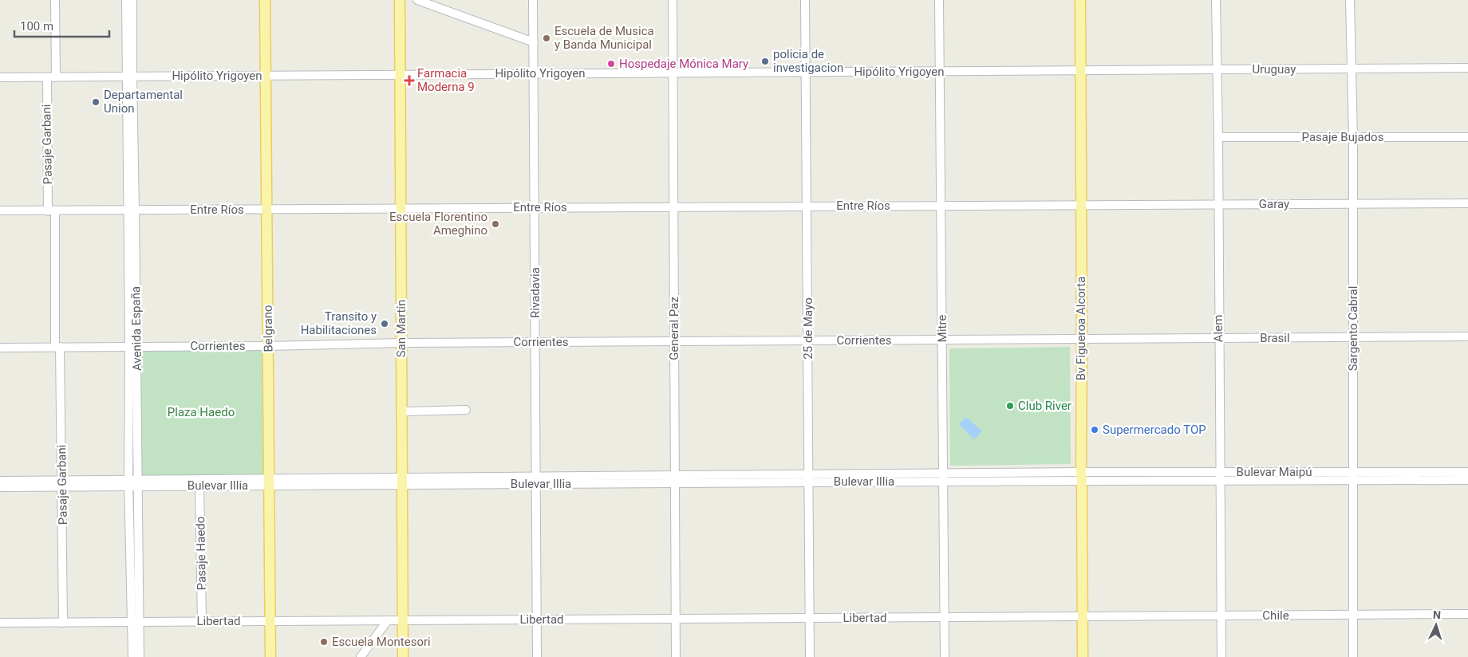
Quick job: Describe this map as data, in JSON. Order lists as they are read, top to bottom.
{
  "streets": {
    "main road": ["Belgrano", "San Martín", "Bv Figueroa Alcorta"],
    "street": [
      "Uruguay",
      "Hipólito Yrigoyen",
      "Pasaje Bujados",
      "Pasaje Garbani",
      "Garay",
      "Entre Ríos",
      "Rivadavia",
      "Avenida España",
      "General Paz",
      "25 de Mayo",
      "Mitre",
      "Alem",
      "Sargento Cabral",
      "Brasil",
      "Corrientes",
      "Bulevar Maipú",
      "Bulevar Illia",
      "Pasaje Haedo",
      "Chile",
      "Libertad"
    ]
  },
  "crossings": [
    ["Uruguay", "Hipólito Yrigoyen"],
    ["Uruguay", "Bv Figueroa Alcorta"],
    ["Uruguay", "Alem"],
    ["Uruguay", "Sargento Cabral"],
    ["Hipólito Yrigoyen", "Pasaje Garbani"],
    ["Hipólito Yrigoyen", "Rivadavia"],
    ["Hipólito Yrigoyen", "Avenida España"],
    ["Hipólito Yrigoyen", "Belgrano"],
    ["Hipólito Yrigoyen", "San Martín"],
    ["Hipólito Yrigoyen", "General Paz"],
    ["Hipólito Yrigoyen", "25 de Mayo"],
    ["Hipólito Yrigoyen", "Mitre"],
    ["Hipólito Yrigoyen", "Bv Figueroa Alcorta"],
    ["Pasaje Bujados", "Alem"],
    ["Pasaje Bujados", "Sargento Cabral"],
    ["Pasaje Garbani", "Entre Ríos"],
    ["Pasaje Garbani", "Corrientes"],
    ["Pasaje Garbani", "Bulevar Illia"],
    ["Pasaje Garbani", "Libertad"],
    ["Garay", "Entre Ríos"],
    ["Garay", "Bv Figueroa Alcorta"],
    ["Garay", "Alem"],
    ["Garay", "Sargento Cabral"],
    ["Entre Ríos", "Rivadavia"],
    ["Entre Ríos", "Avenida España"],
    ["Entre Ríos", "Belgrano"],
    ["Entre Ríos", "San Martín"],
    ["Entre Ríos", "General Paz"],
    ["Entre Ríos", "25 de Mayo"],
    ["Entre Ríos", "Mitre"],
    ["Entre Ríos", "Bv Figueroa Alcorta"],
    ["Rivadavia", "Corrientes"],
    ["Rivadavia", "Bulevar Illia"],
    ["Rivadavia", "Libertad"],
    ["Avenida España", "Corrientes"],
    ["Avenida España", "Bulevar Illia"],
    ["Avenida España", "Libertad"],
    ["Belgrano", "Corrientes"],
    ["Belgrano", "Bulevar Illia"],
    ["Belgrano", "Libertad"],
    ["San Martín", "Corrientes"],
    ["San Martín", "Bulevar Illia"],
    ["San Martín", "Libertad"],
    ["General Paz", "Corrientes"],
    ["General Paz", "Bulevar Illia"],
    ["General Paz", "Libertad"],
    ["25 de Mayo", "Corrientes"],
    ["25 de Mayo", "Bulevar Illia"],
    ["25 de Mayo", "Libertad"],
    ["Mitre", "Corrientes"],
    ["Mitre", "Bulevar Illia"],
    ["Mitre", "Libertad"],
    ["Bv Figueroa Alcorta", "Brasil"],
    ["Bv Figueroa Alcorta", "Corrientes"],
    ["Bv Figueroa Alcorta", "Bulevar Maipú"],
    ["Bv Figueroa Alcorta", "Bulevar Illia"],
    ["Bv Figueroa Alcorta", "Chile"],
    ["Bv Figueroa Alcorta", "Libertad"],
    ["Alem", "Brasil"],
    ["Alem", "Bulevar Maipú"],
    ["Alem", "Chile"],
    ["Sargento Cabral", "Brasil"],
    ["Sargento Cabral", "Bulevar Maipú"],
    ["Sargento Cabral", "Chile"],
    ["Brasil", "Corrientes"],
    ["Bulevar Maipú", "Bulevar Illia"],
    ["Bulevar Illia", "Pasaje Haedo"],
    ["Pasaje Haedo", "Libertad"],
    ["Chile", "Libertad"]
  ],
  "parks": ["Plaza Haedo"],
  "places": {
    "other": [
      "Escuela de Musica y Banda Municipal",
      "policia de investigacion",
      "Hospedaje Mónica Mary",
      "Departamental Union",
      "Escuela Florentino Ameghino",
      "Transito y Habilitaciones",
      "Club River",
      "Supermercado TOP",
      "Escuela Montesori"
    ],
    "health": ["Farmacia Moderna 9"]
  },
  "scale_bar": "100 m",
  "north": "top"
}
